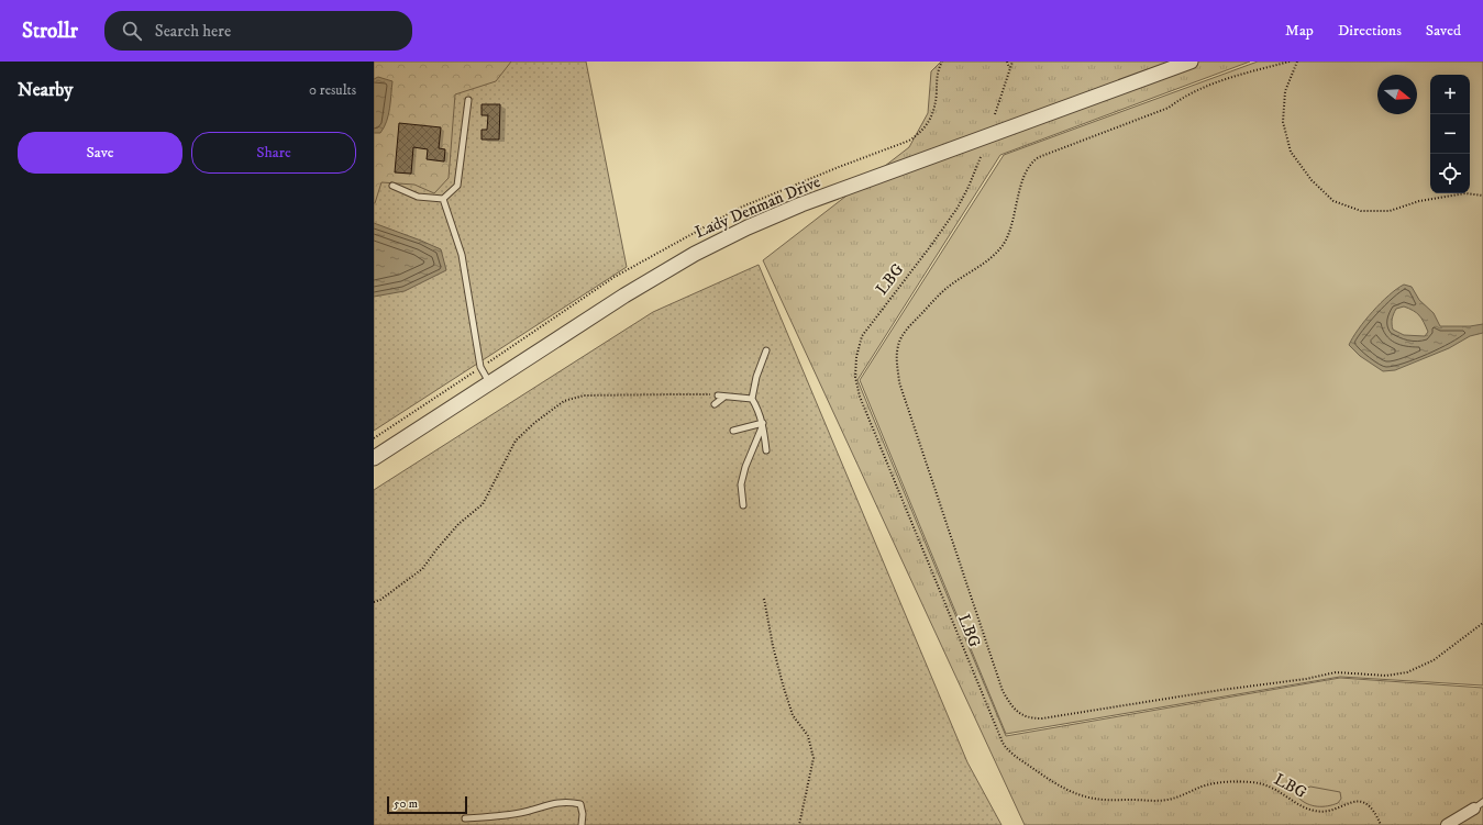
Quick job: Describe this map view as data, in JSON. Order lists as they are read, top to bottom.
{
  "streets": {
    "street": ["Lady Denman Drive"],
    "path": ["LBG"]
  },
  "scale_bar": "50 m",
  "north": "right",
  "page": {
    "header": "Strollr",
    "search": "Search here",
    "nav": ["Map", "Directions", "Saved"],
    "heading": ["Nearby", "0 results"],
    "map_buttons": ["+", "−"],
    "buttons": ["Save", "Share"],
    "scale": "50 m"
  }
}
